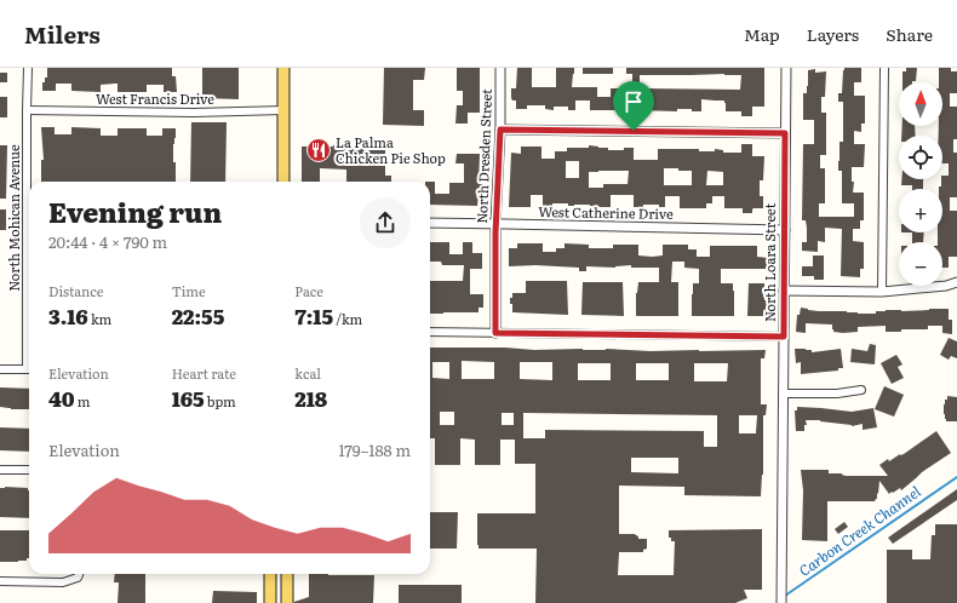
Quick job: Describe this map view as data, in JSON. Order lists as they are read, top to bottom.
{
  "streets": {
    "street": [
      "West Francis Drive",
      "North Dresden Street",
      "West Catherine Drive",
      "North Mohican Avenue",
      "North Loara Street"
    ]
  },
  "crossings": [
    ["West Francis Drive", "North Mohican Avenue"],
    ["North Dresden Street", "West Catherine Drive"],
    ["West Catherine Drive", "North Loara Street"]
  ],
  "water": ["Carbon Creek Channel"],
  "places": {
    "restaurant": ["La Palma Chicken Pie Shop"]
  },
  "north": "top",
  "page": {
    "header": "Milers",
    "nav": ["Map", "Layers", "Share"],
    "map_buttons": ["+", "−"],
    "heading": ["Evening run", "20:44 · 4 × 790 m"],
    "stats": [
      ["Distance", "3.16 km"],
      ["Time", "22:55"],
      ["Pace", "7:15 /km"],
      ["Elevation", "40 m"],
      ["Heart rate", "165 bpm"],
      ["kcal", "218"]
    ],
    "chart": ["Elevation", "179–188 m"]
  }
}
